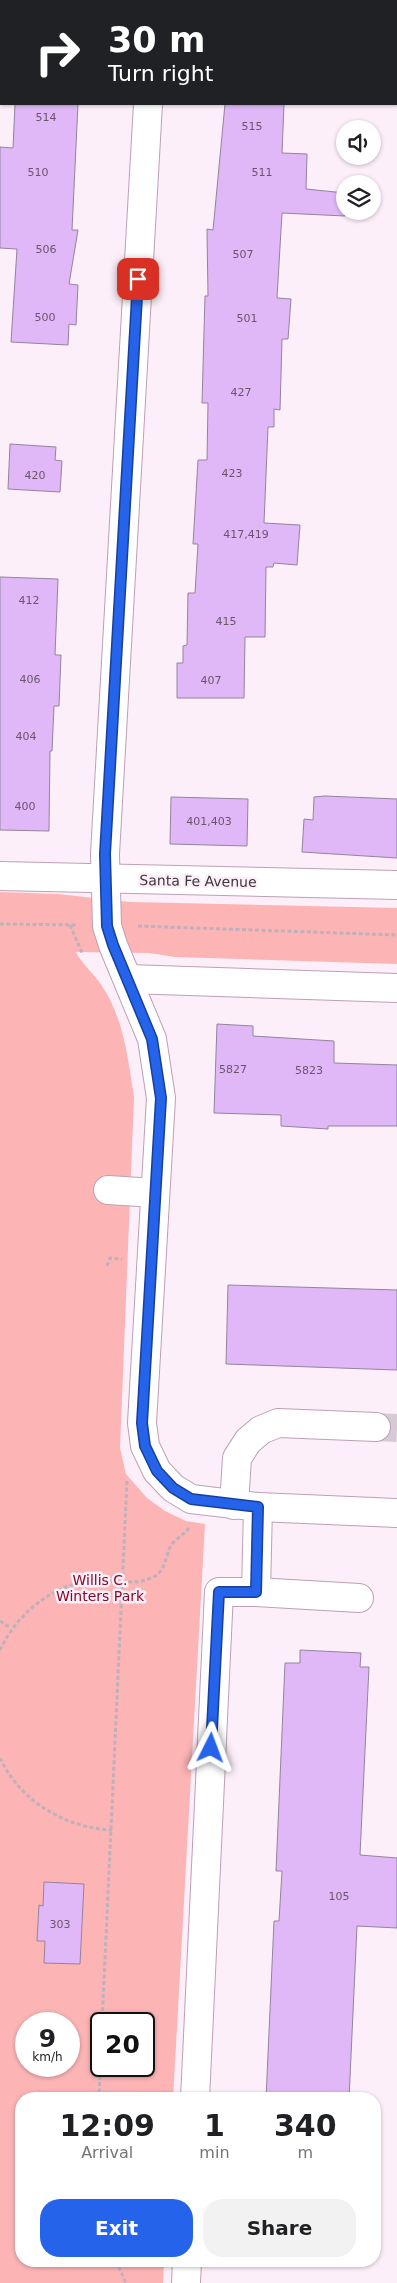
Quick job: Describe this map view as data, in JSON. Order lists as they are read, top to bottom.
{
  "streets": {
    "street": ["Santa Fe Avenue"]
  },
  "parks": ["Willis C. Winters Park"],
  "house_numbers": [
    "514",
    "515",
    "510",
    "511",
    "506",
    "507",
    "500",
    "501",
    "427",
    "423",
    "420",
    "417,419",
    "412",
    "415",
    "406",
    "407",
    "404",
    "400",
    "401,403",
    "5827",
    "5823",
    "105",
    "303"
  ],
  "page": {
    "turn": ["30 m", "Turn right"],
    "speed": "9 km/h",
    "limit": "20",
    "eta": [
      "12:09",
      "Arrival",
      "1",
      "min",
      "340",
      "m"
    ],
    "buttons": ["Exit", "Share"]
  }
}
